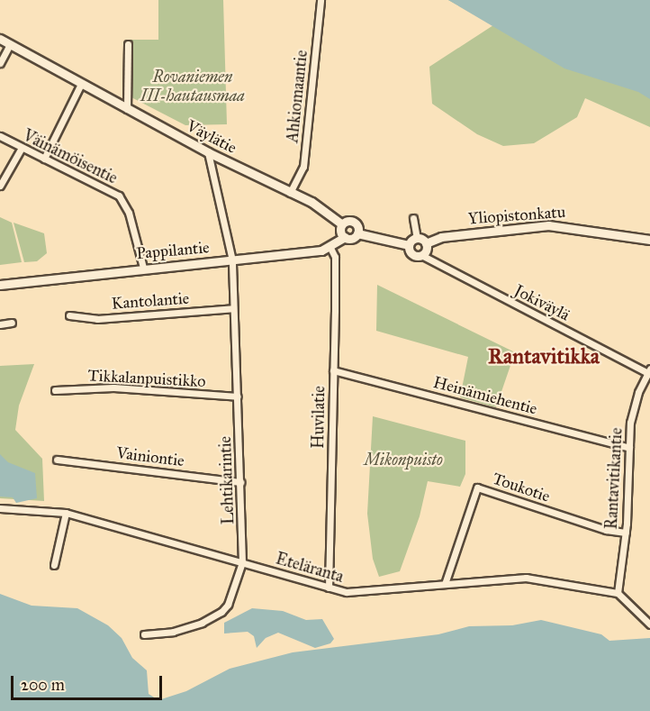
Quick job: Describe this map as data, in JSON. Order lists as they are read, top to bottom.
{
  "streets": {
    "street": [
      "Ahkiomaantie",
      "Väylätie",
      "Väinämöisentie",
      "Yliopistonkatu",
      "Pappilantie",
      "Kantolantie",
      "Jokiväylä",
      "Tikkalanpuistikko",
      "Heinämiehentie",
      "Huvilatie",
      "Vainiontie",
      "Rantavitikantie",
      "Lehtikarintie",
      "Toukotie",
      "Eteläranta"
    ]
  },
  "crossings": [
    ["Ahkiomaantie", "Väylätie"],
    ["Väylätie", "Lehtikarintie"],
    ["Väinämöisentie", "Pappilantie"],
    ["Pappilantie", "Huvilatie"],
    ["Pappilantie", "Lehtikarintie"],
    ["Kantolantie", "Lehtikarintie"],
    ["Jokiväylä", "Rantavitikantie"],
    ["Tikkalanpuistikko", "Lehtikarintie"],
    ["Heinämiehentie", "Huvilatie"],
    ["Heinämiehentie", "Rantavitikantie"],
    ["Huvilatie", "Eteläranta"],
    ["Vainiontie", "Lehtikarintie"],
    ["Rantavitikantie", "Toukotie"],
    ["Rantavitikantie", "Eteläranta"],
    ["Lehtikarintie", "Eteläranta"],
    ["Toukotie", "Eteläranta"]
  ],
  "districts": ["Rantavitikka"],
  "parks": ["Rovaniemen III-hautausmaa", "Mikonpuisto"],
  "scale_bar": "200 m"
}
